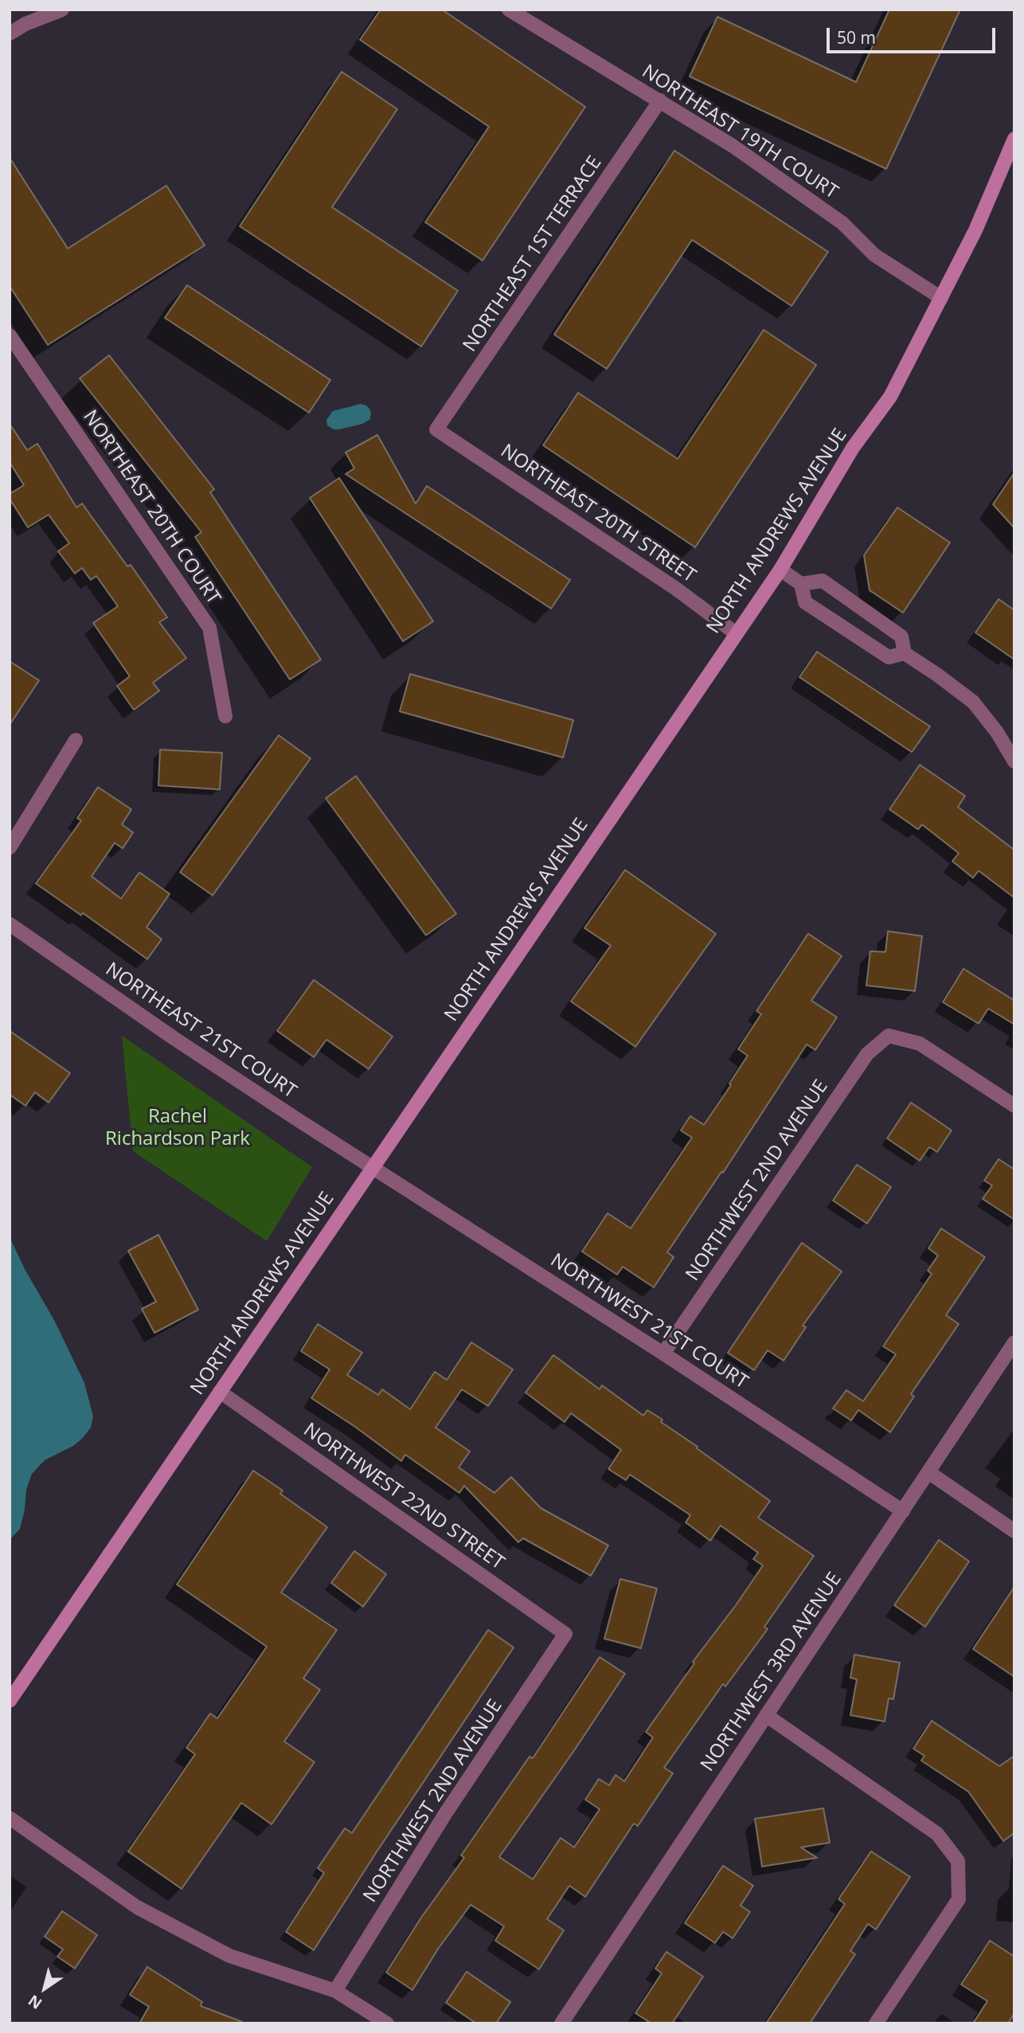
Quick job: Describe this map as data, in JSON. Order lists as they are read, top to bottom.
{
  "streets": {
    "main road": ["NORTH ANDREWS AVENUE"],
    "street": [
      "NORTHEAST 19TH COURT",
      "NORTHEAST 1ST TERRACE",
      "NORTHEAST 20TH COURT",
      "NORTHEAST 20TH STREET",
      "NORTHEAST 21ST COURT",
      "NORTHWEST 2ND AVENUE",
      "NORTHWEST 21ST COURT",
      "NORTHWEST 22ND STREET",
      "NORTHWEST 3RD AVENUE"
    ]
  },
  "crossings": [
    ["NORTHEAST 19TH COURT", "NORTHEAST 1ST TERRACE"],
    ["NORTHEAST 19TH COURT", "NORTH ANDREWS AVENUE"],
    ["NORTHEAST 1ST TERRACE", "NORTHEAST 20TH STREET"],
    ["NORTHEAST 20TH STREET", "NORTH ANDREWS AVENUE"],
    ["NORTH ANDREWS AVENUE", "NORTHEAST 21ST COURT"],
    ["NORTH ANDREWS AVENUE", "NORTHWEST 21ST COURT"],
    ["NORTH ANDREWS AVENUE", "NORTHWEST 22ND STREET"],
    ["NORTHEAST 21ST COURT", "NORTHWEST 21ST COURT"],
    ["NORTHWEST 2ND AVENUE", "NORTHWEST 21ST COURT"],
    ["NORTHWEST 2ND AVENUE", "NORTHWEST 22ND STREET"],
    ["NORTHWEST 21ST COURT", "NORTHWEST 3RD AVENUE"]
  ],
  "parks": ["Rachel Richardson Park"],
  "scale_bar": "50 m",
  "north": "bottom left"
}
